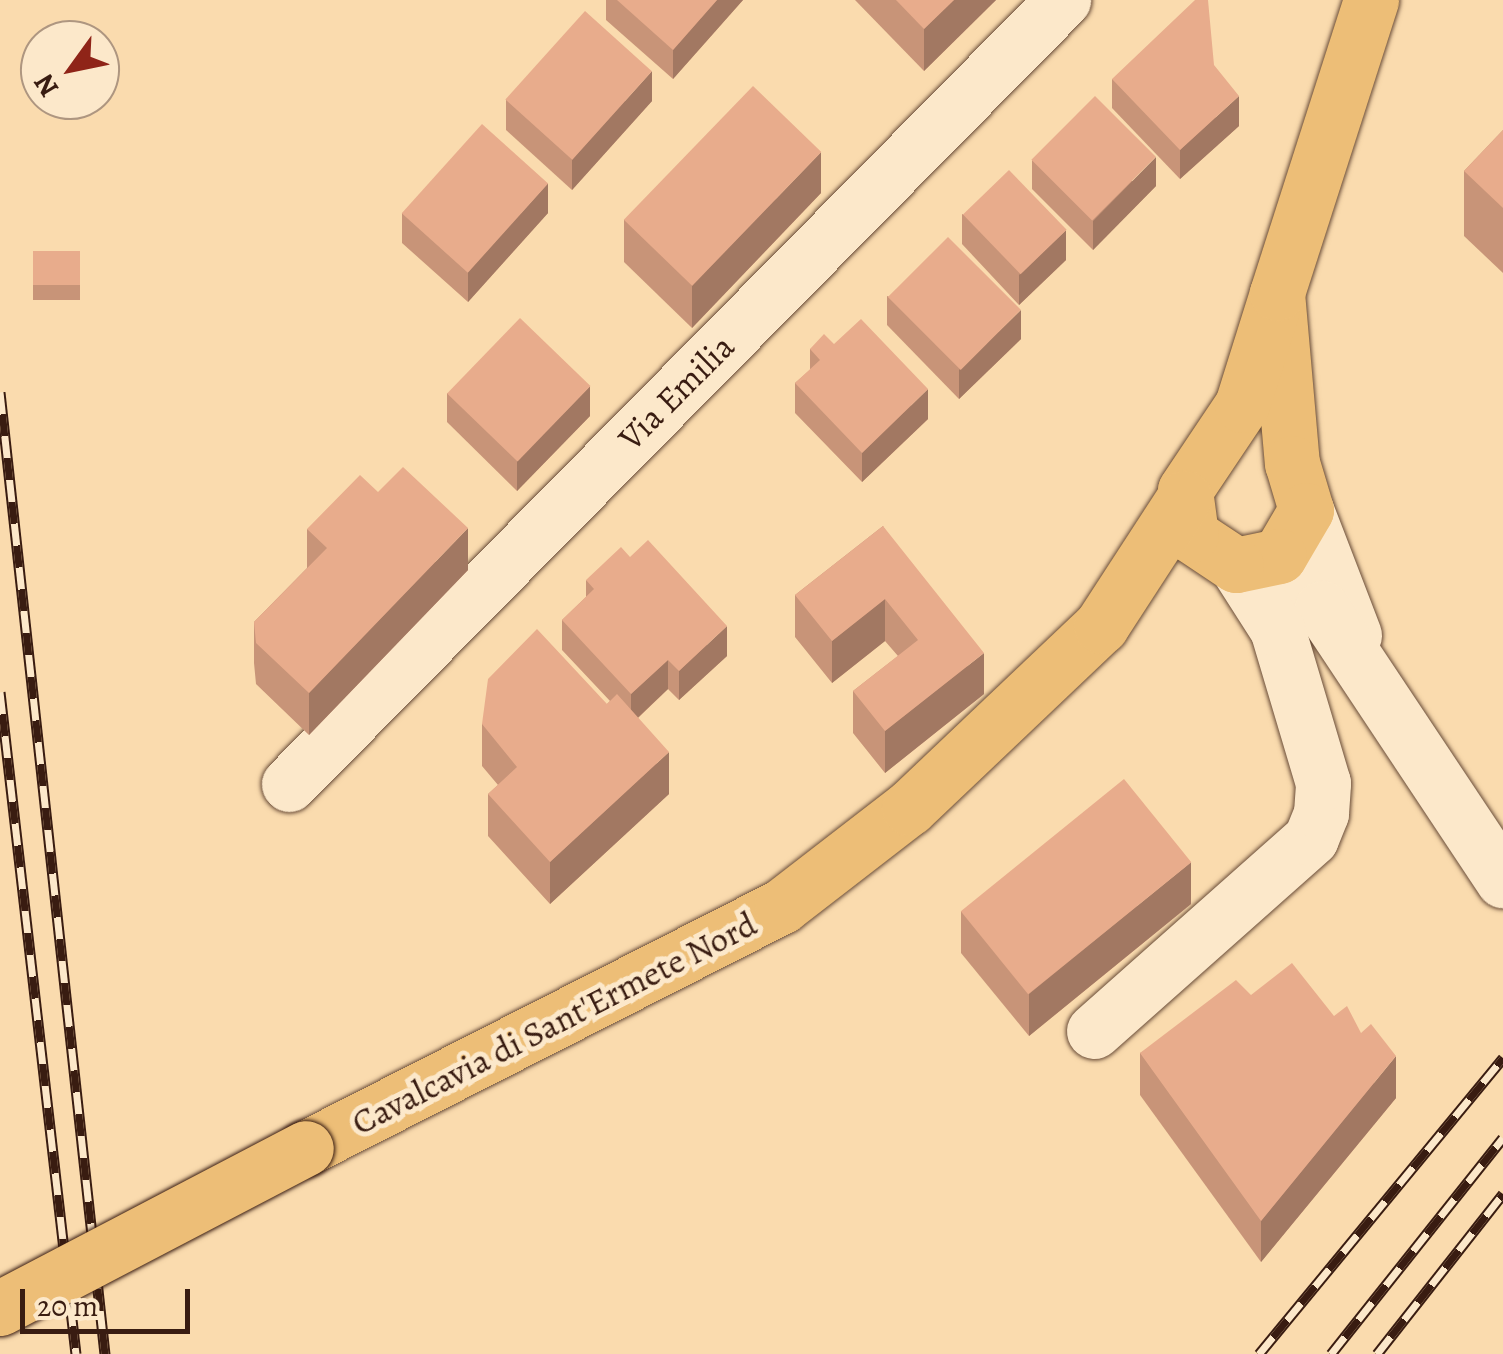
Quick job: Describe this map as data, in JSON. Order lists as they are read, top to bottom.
{
  "streets": {
    "main road": ["Cavalcavia di Sant'Ermete Nord"],
    "street": ["Via Emilia"]
  },
  "scale_bar": "20 m",
  "north": "bottom left"
}
